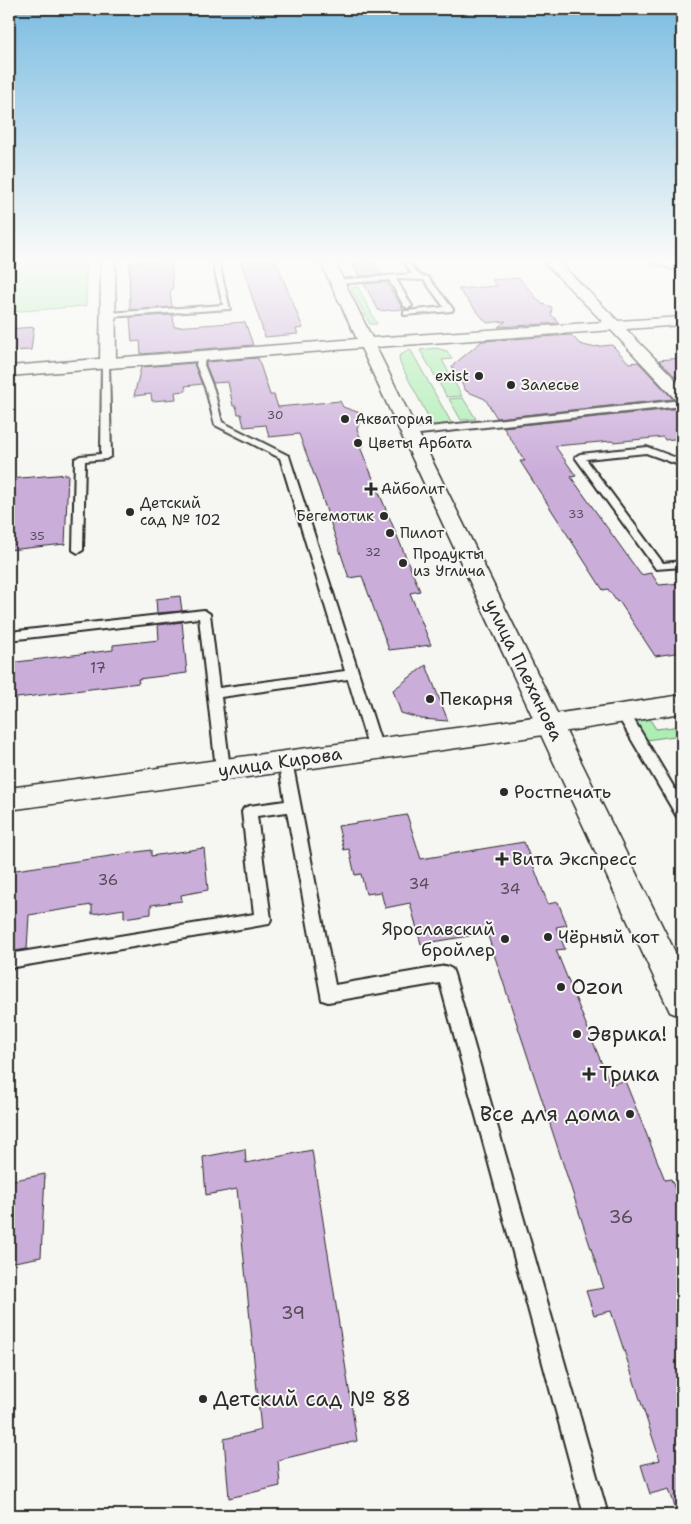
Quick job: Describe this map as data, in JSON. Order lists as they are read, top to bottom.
{
  "streets": {
    "street": ["улица Плеханова", "улица Кирова"]
  },
  "crossings": [
    ["улица Плеханова", "улица Кирова"]
  ],
  "places": {
    "other": [
      "exist",
      "Залесье",
      "Акватория",
      "Цветы Арбата",
      "Детский сад № 102",
      "Бегемотик",
      "Пилот",
      "Продукты из Углича",
      "Пекарня",
      "Ростпечать",
      "Чёрный кот",
      "Ярославский бройлер",
      "Ozon",
      "Эврика!",
      "Все для дома",
      "Детский сад № 88"
    ],
    "health": ["Айболит", "Вита Экспресс", "Трика"]
  },
  "house_numbers": [
    "30",
    "33",
    "35",
    "32",
    "17",
    "36",
    "34",
    "34",
    "36",
    "39"
  ]
}
